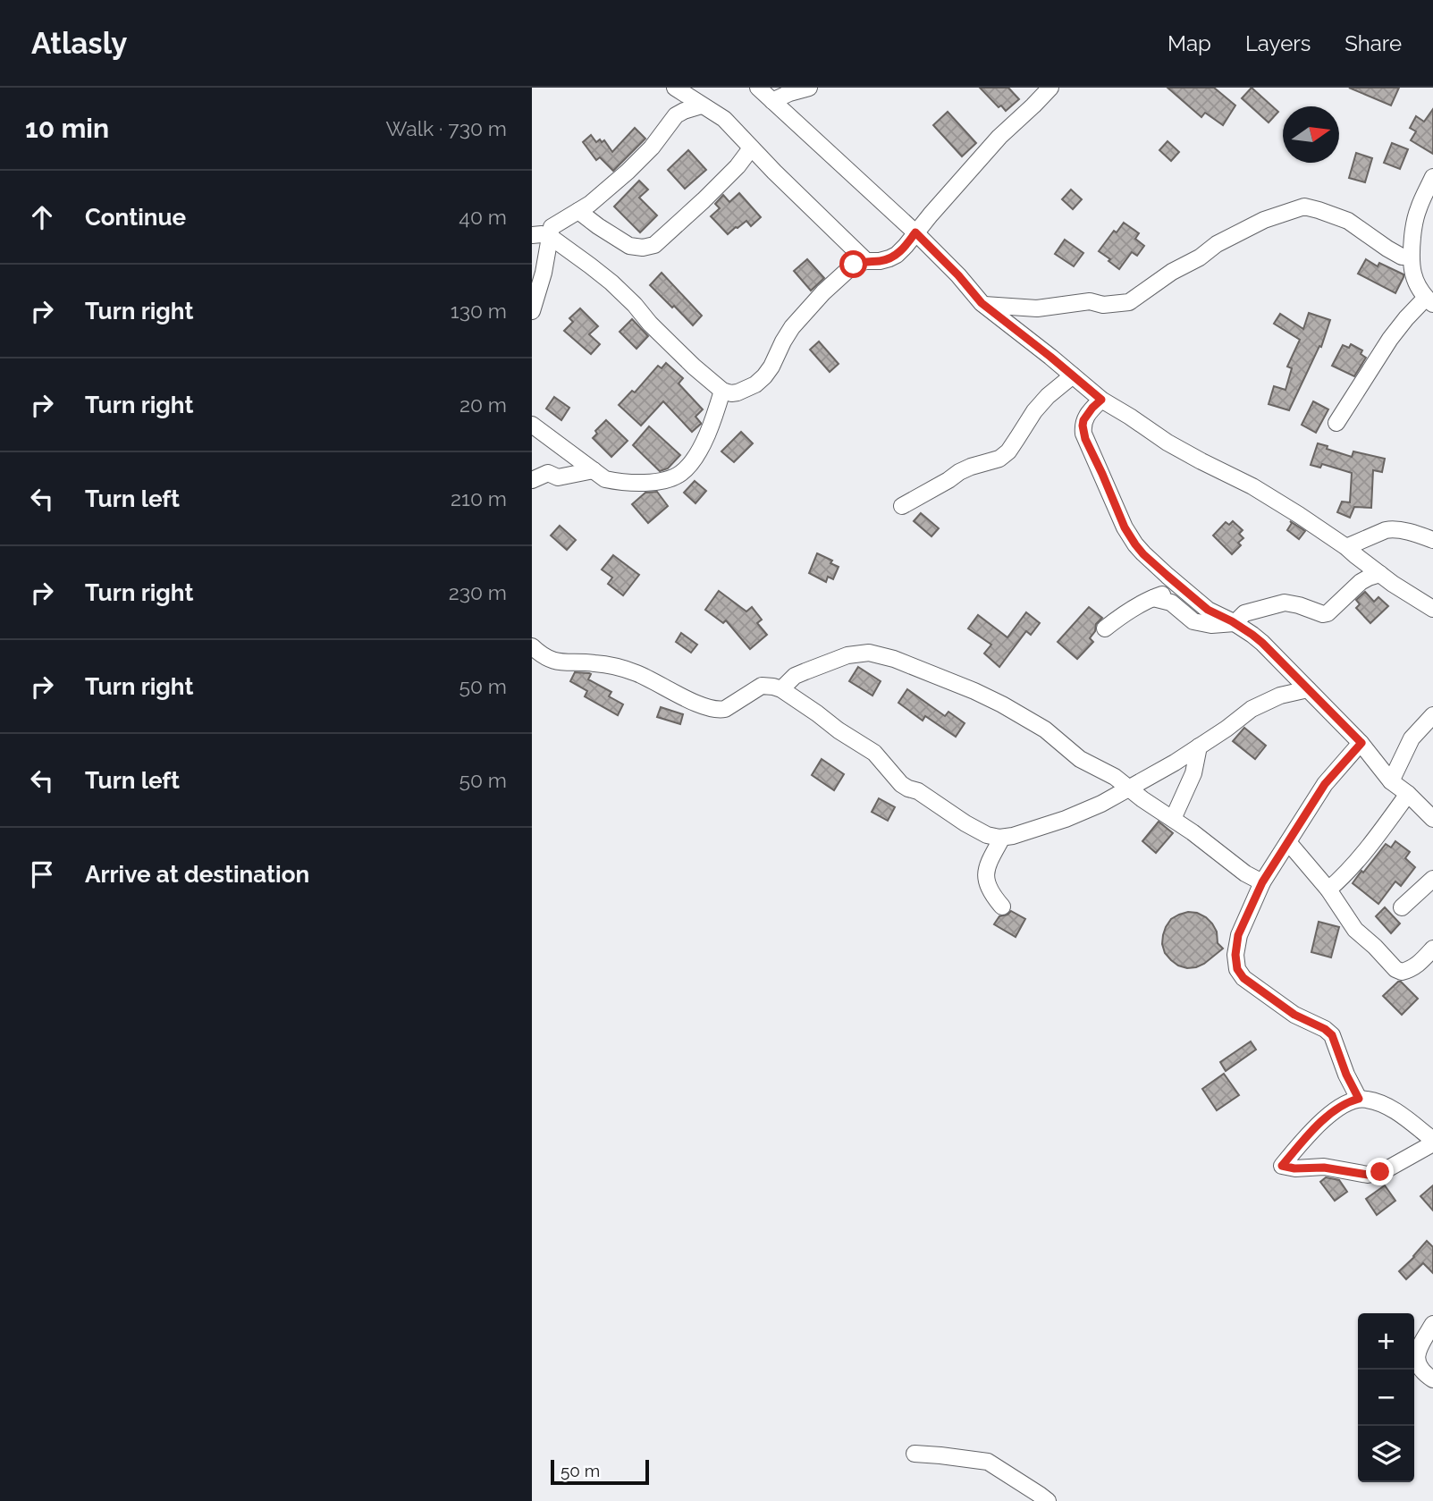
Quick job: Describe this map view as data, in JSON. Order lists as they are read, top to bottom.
{
  "scale_bar": "50 m",
  "north": "right",
  "page": {
    "header": "Atlasly",
    "nav": ["Map", "Layers", "Share"],
    "heading": ["10 min", "Walk · 730 m"],
    "list": [
      ["Continue", "40 m"],
      ["Turn right", "130 m"],
      ["Turn right", "20 m"],
      ["Turn left", "210 m"],
      ["Turn right", "230 m"],
      ["Turn right", "50 m"],
      ["Turn left", "50 m"],
      "Arrive at destination"
    ],
    "map_buttons": ["+", "−"],
    "scale": "50 m"
  }
}
